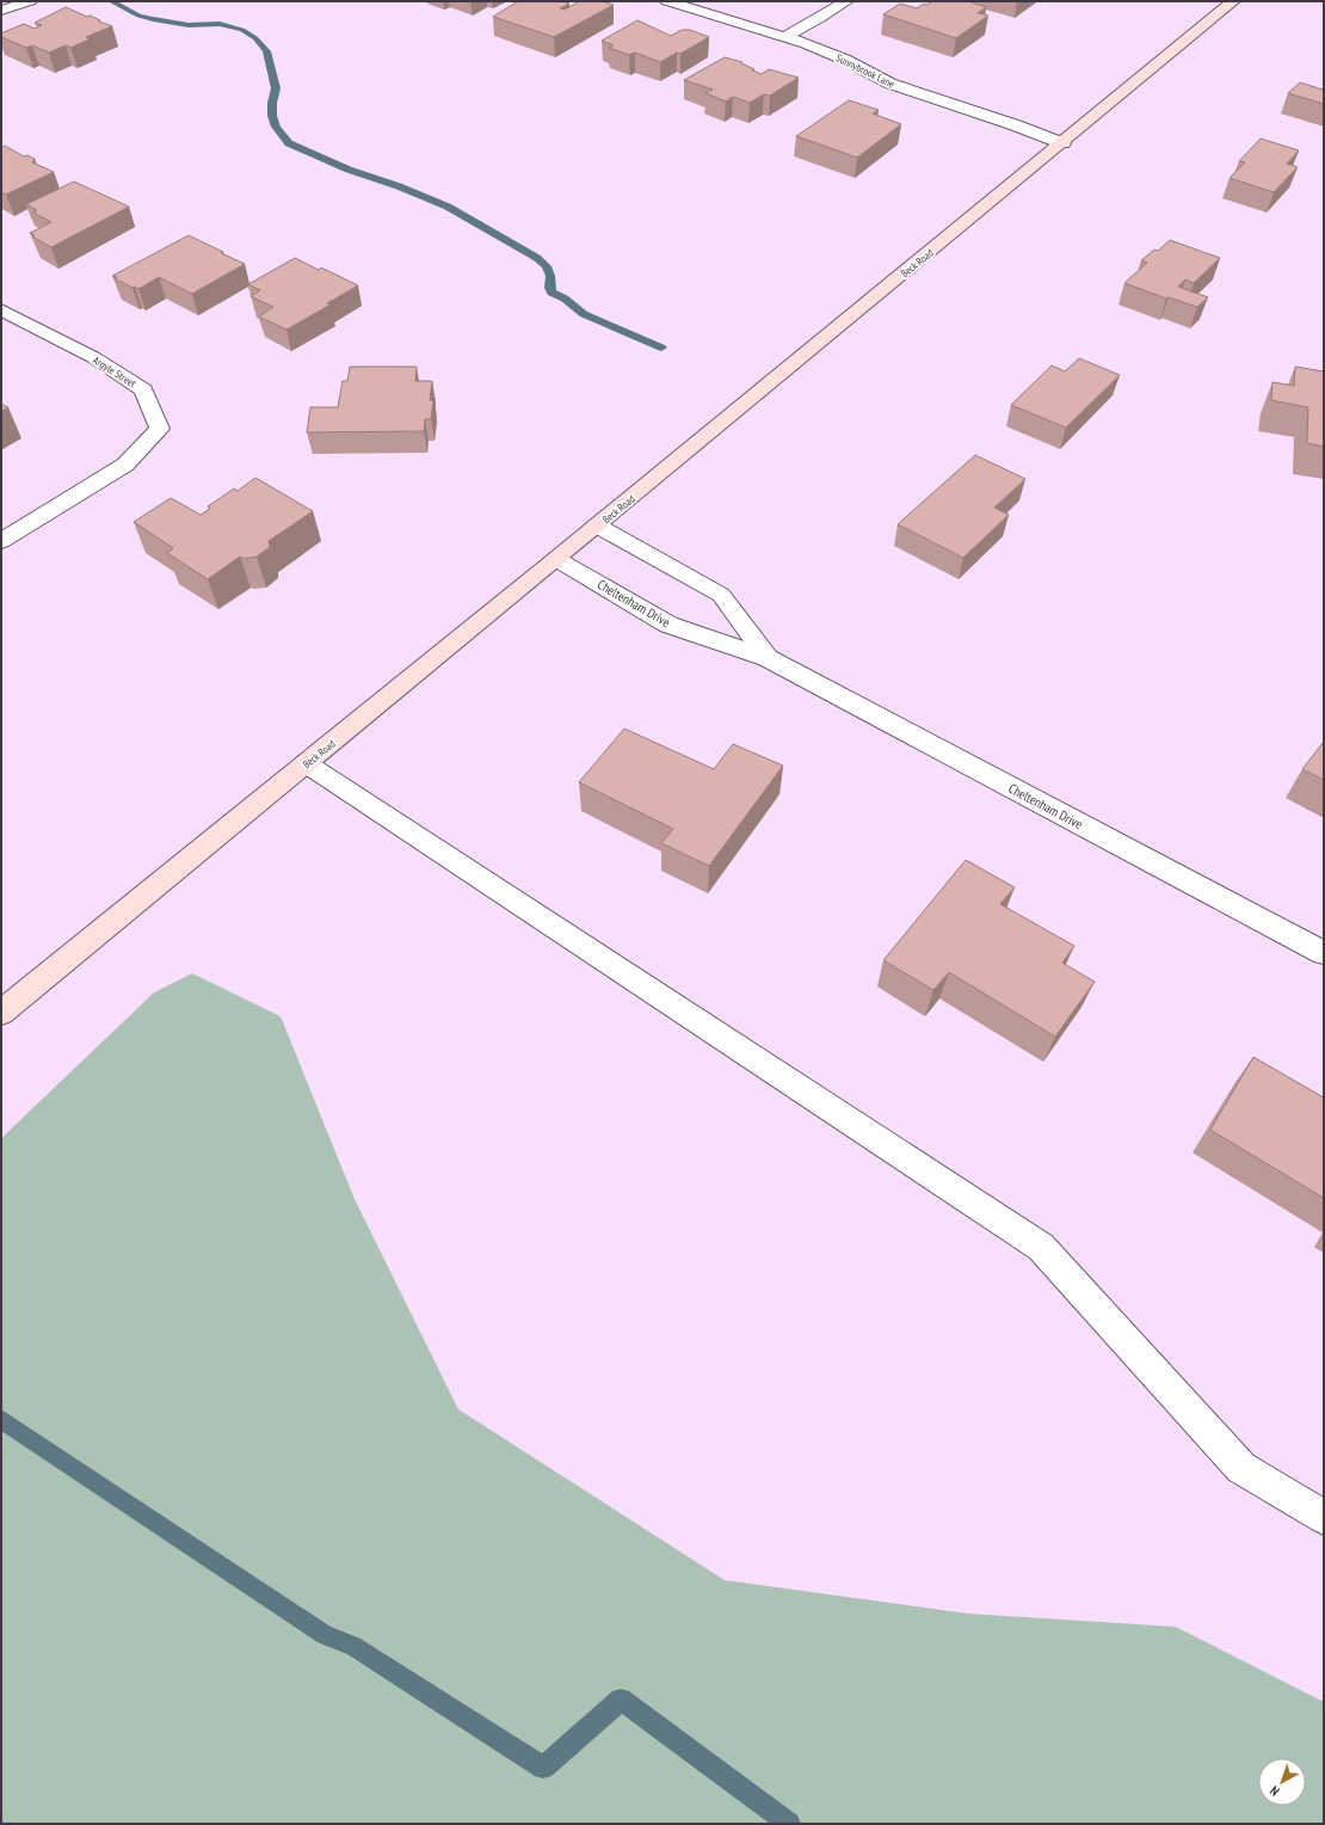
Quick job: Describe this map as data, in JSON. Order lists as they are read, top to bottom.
{
  "streets": {
    "main road": ["Beck Road"],
    "street": ["Sunnybrook Lane", "Argyle Street", "Cheltenham Drive"]
  },
  "crossings": [
    ["Sunnybrook Lane", "Beck Road"],
    ["Beck Road", "Cheltenham Drive"]
  ],
  "north": "bottom left"
}
